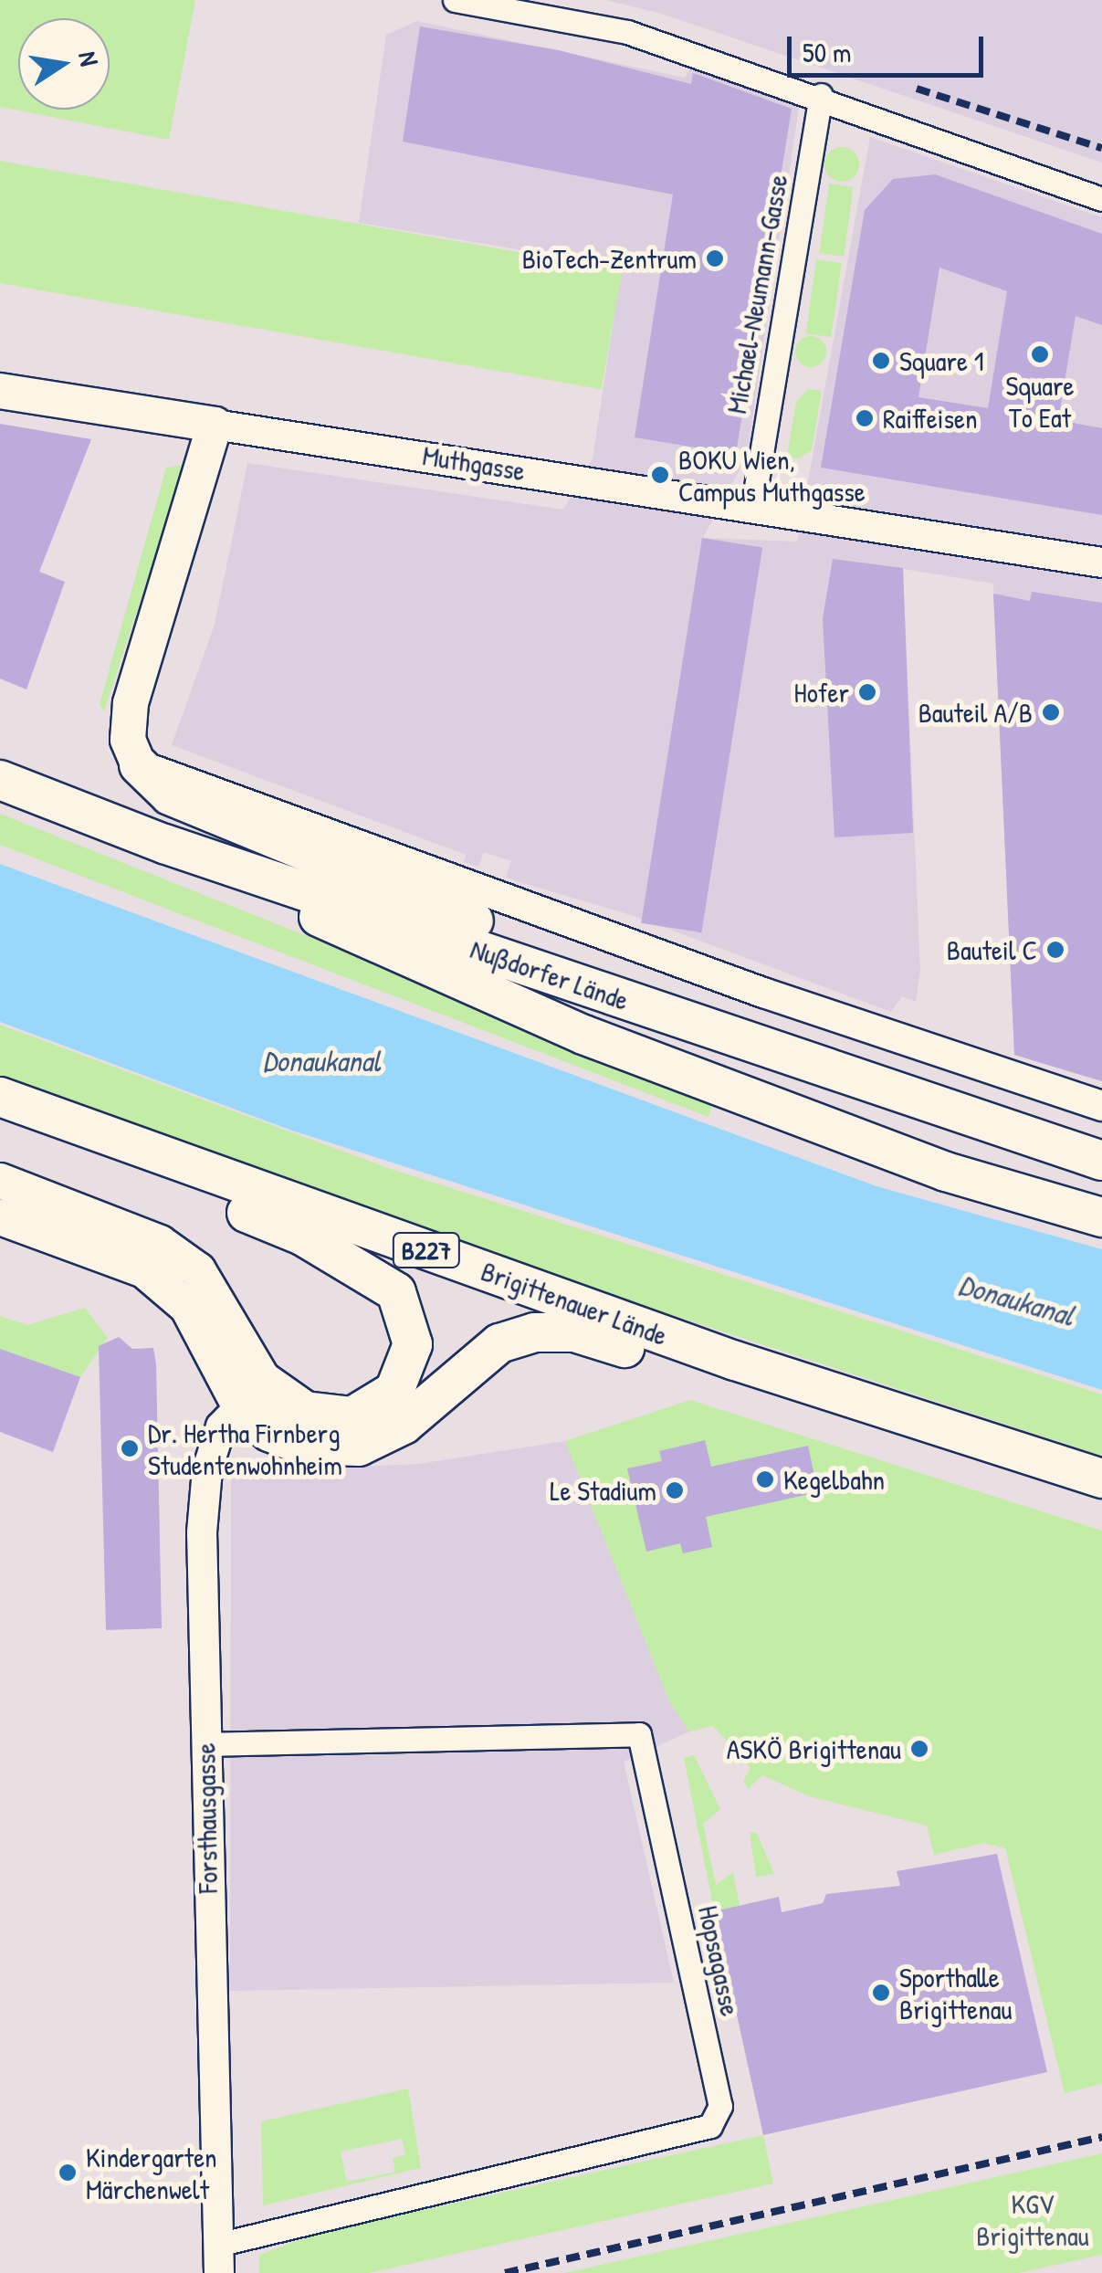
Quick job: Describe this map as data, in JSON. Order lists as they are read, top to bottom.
{
  "streets": {
    "highway": ["Nußdorfer Lände", "B227", "Brigittenauer Lände"],
    "main road": ["Muthgasse"],
    "street": ["Michael-Neumann-Gasse", "Forsthausgasse", "Hopsagasse"]
  },
  "crossings": [
    ["Michael-Neumann-Gasse", "Muthgasse"],
    ["Forsthausgasse", "Hopsagasse"]
  ],
  "water": ["Donaukanal"],
  "parks": ["KGV Brigittenau"],
  "places": [
    "BioTech-Zentrum",
    "Square To Eat",
    "Square 1",
    "Raiffeisen",
    "BOKU Wien, Campus Muthgasse",
    "Hofer",
    "Bauteil A/B",
    "Bauteil C",
    "Dr. Hertha Firnberg Studentenwohnheim",
    "Kegelbahn",
    "Le Stadium",
    "ASKÖ Brigittenau",
    "Sporthalle Brigittenau",
    "Kindergarten Märchenwelt"
  ],
  "scale_bar": "50 m",
  "north": "right"
}
